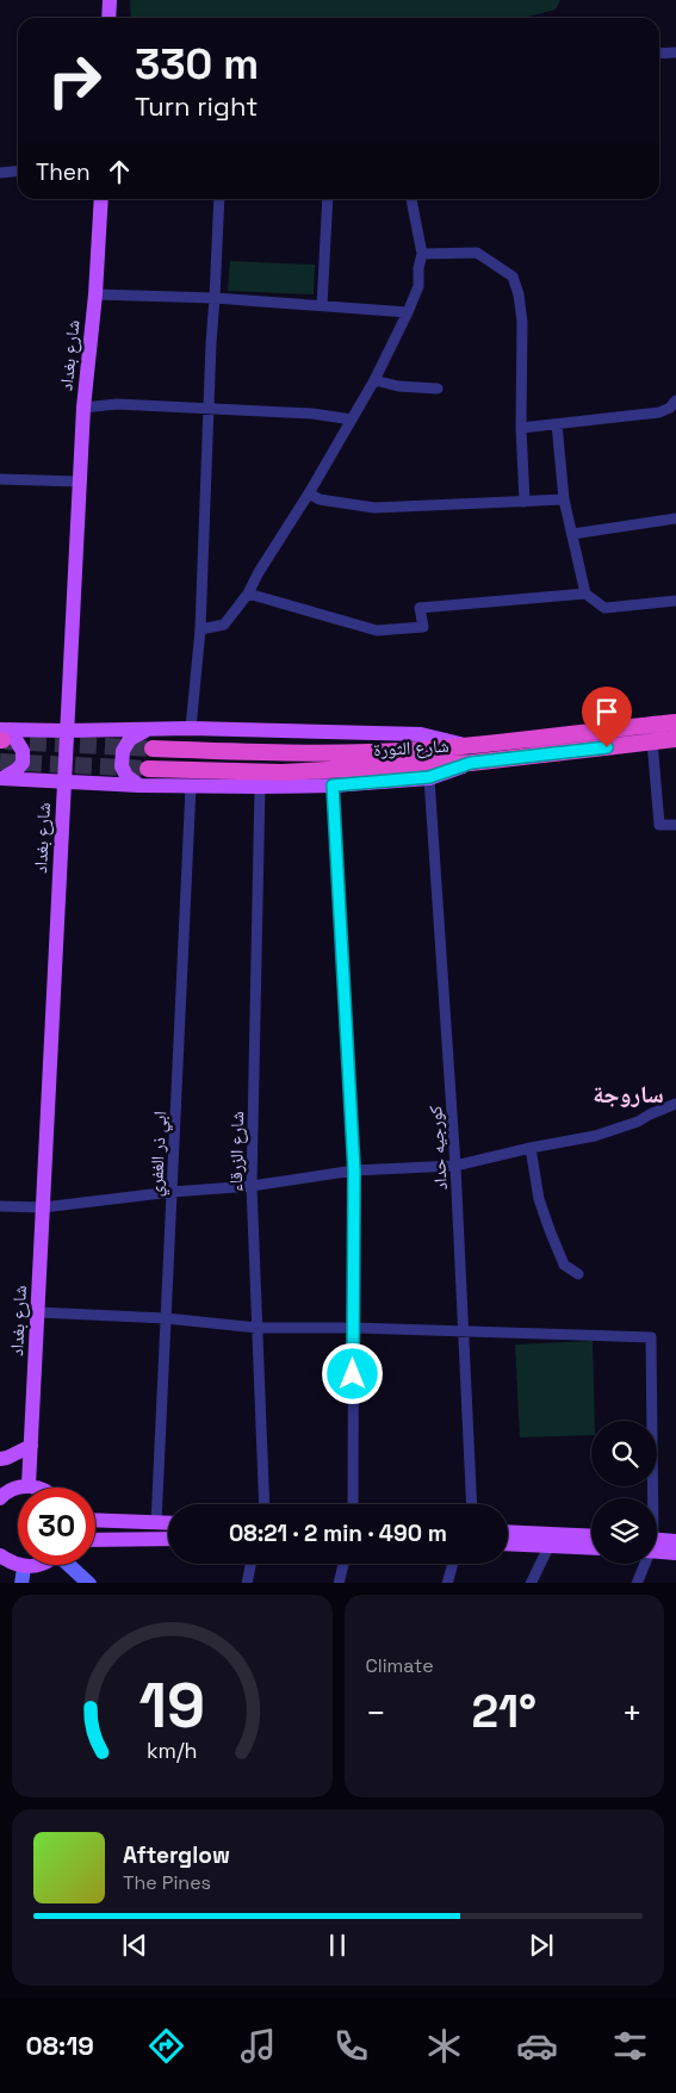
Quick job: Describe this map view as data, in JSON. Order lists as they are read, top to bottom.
{
  "streets": {
    "highway": ["شارع الثورة"],
    "main road": ["شارع بغداد"],
    "street": ["كورجيه حداد", "شارع الزرقاء", "ابي ذر الغفري"]
  },
  "districts": ["ساروجة"],
  "page": {
    "turn": ["330 m", "Turn right"],
    "then": "Then",
    "limit": "30",
    "trip": "08:21 · 2 min · 490 m",
    "tile": "Climate",
    "heat": ["−", "21°", "+"],
    "song": ["Afterglow", "The Pines"],
    "tabs": "08:19",
    "gauge": ["19", "km/h"]
  }
}
